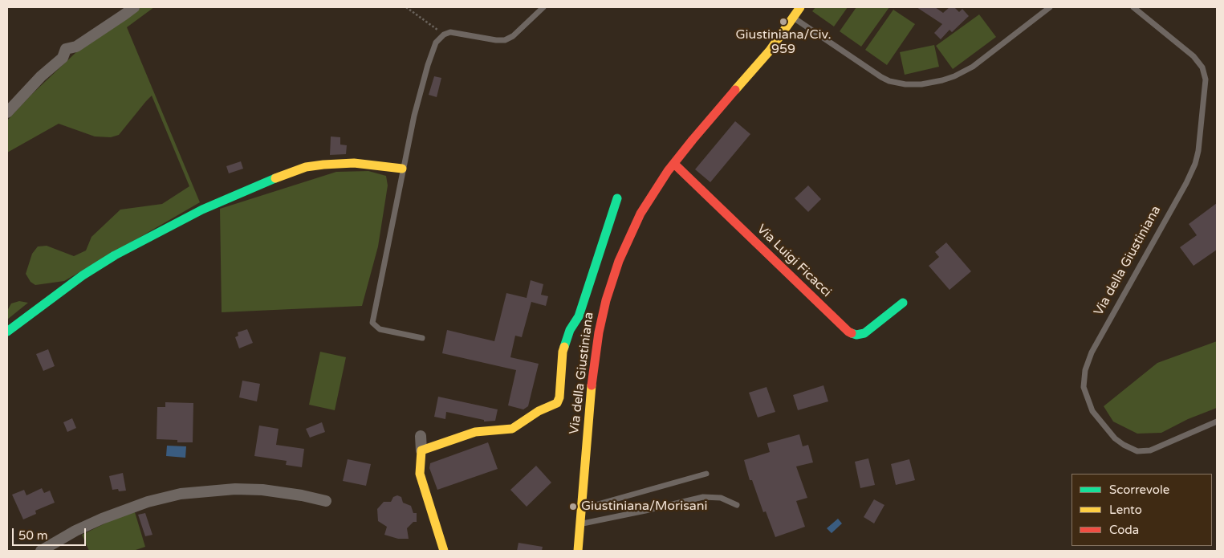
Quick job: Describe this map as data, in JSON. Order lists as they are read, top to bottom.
{
  "streets": {
    "street": ["Via Luigi Ficacci", "Via della Giustiniana"]
  },
  "crossings": [
    ["Via Luigi Ficacci", "Via della Giustiniana"]
  ],
  "places": ["Giustiniana/Civ. 959", "Giustiniana/Morisani"],
  "legend": ["Scorrevole", "Lento", "Coda"],
  "scale_bar": "50 m"
}
